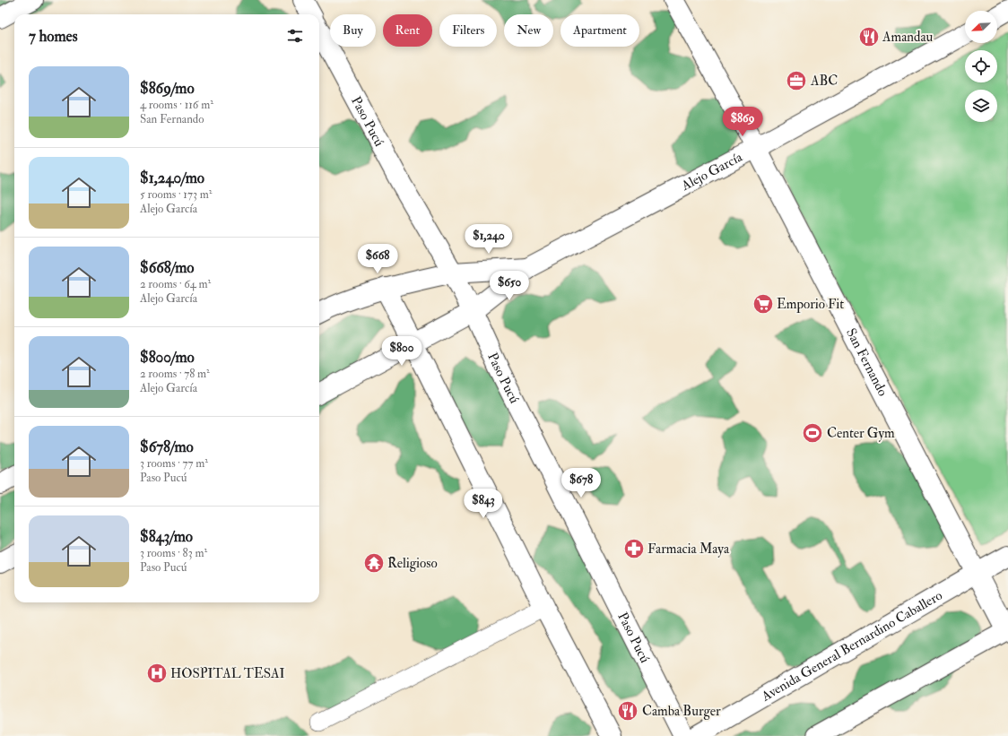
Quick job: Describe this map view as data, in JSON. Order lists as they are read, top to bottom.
{
  "streets": {
    "street": [
      "Paso Pucú",
      "Alejo García",
      "San Fernando",
      "Avenida General Bernardino Caballero"
    ]
  },
  "crossings": [
    ["Paso Pucú", "Alejo García"],
    ["Alejo García", "San Fernando"],
    ["San Fernando", "Avenida General Bernardino Caballero"]
  ],
  "places": {
    "restaurant": ["Amandau", "Camba Burger"],
    "office": ["ABC"],
    "supermarket": ["Emporio Fit"],
    "sports": ["Center Gym"],
    "pharmacy": ["Farmacia Maya"],
    "temple": ["Religioso"],
    "hospital": ["HOSPITAL TESAI"]
  },
  "north": "bottom left",
  "page": {
    "chip": [
      "Buy",
      "Rent",
      "Filters",
      "New",
      "Apartment"
    ],
    "heading": "7 homes",
    "list": [
      {
        "name": "$869/mo",
        "note": "4 rooms · 116 m² · San Fernando"
      },
      {
        "name": "$1,240/mo",
        "note": "5 rooms · 173 m² · Alejo García"
      },
      {
        "name": "$668/mo",
        "note": "2 rooms · 64 m² · Alejo García"
      },
      {
        "name": "$800/mo",
        "note": "2 rooms · 78 m² · Alejo García"
      },
      {
        "name": "$678/mo",
        "note": "3 rooms · 77 m² · Paso Pucú"
      },
      {
        "name": "$843/mo",
        "note": "3 rooms · 83 m² · Paso Pucú"
      }
    ],
    "price": [
      "$869",
      "$1,240",
      "$668",
      "$650",
      "$800",
      "$678",
      "$843"
    ]
  }
}
